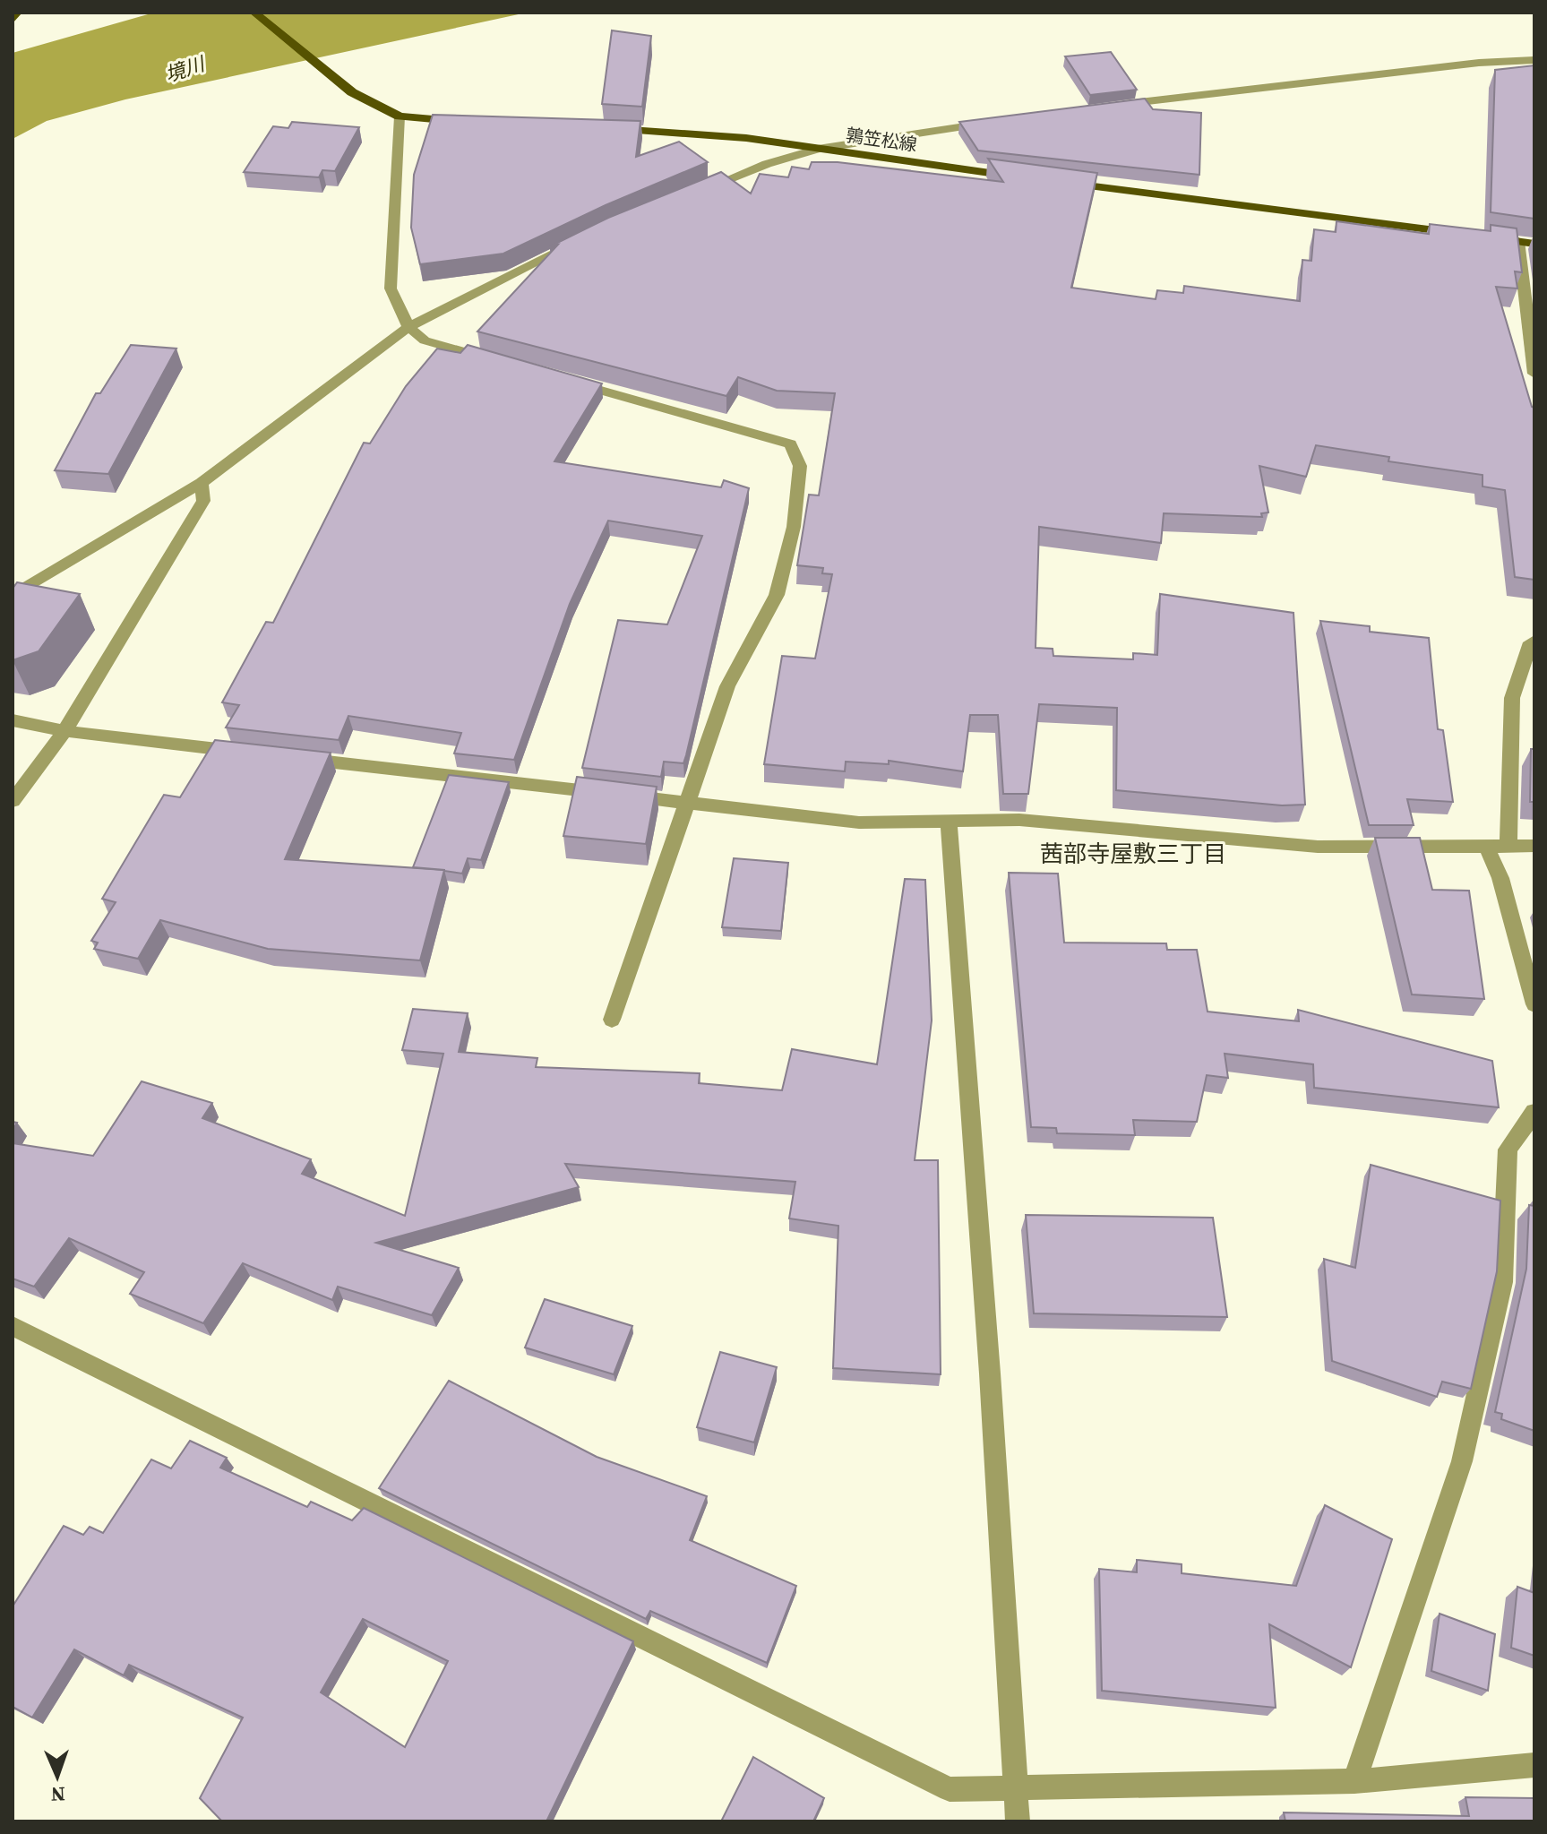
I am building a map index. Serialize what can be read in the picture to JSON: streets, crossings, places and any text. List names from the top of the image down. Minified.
{"streets":{"main road":["鶉笠松線"]},"districts":["茜部寺屋敷三丁目"],"water":["境川"],"north":"bottom"}
